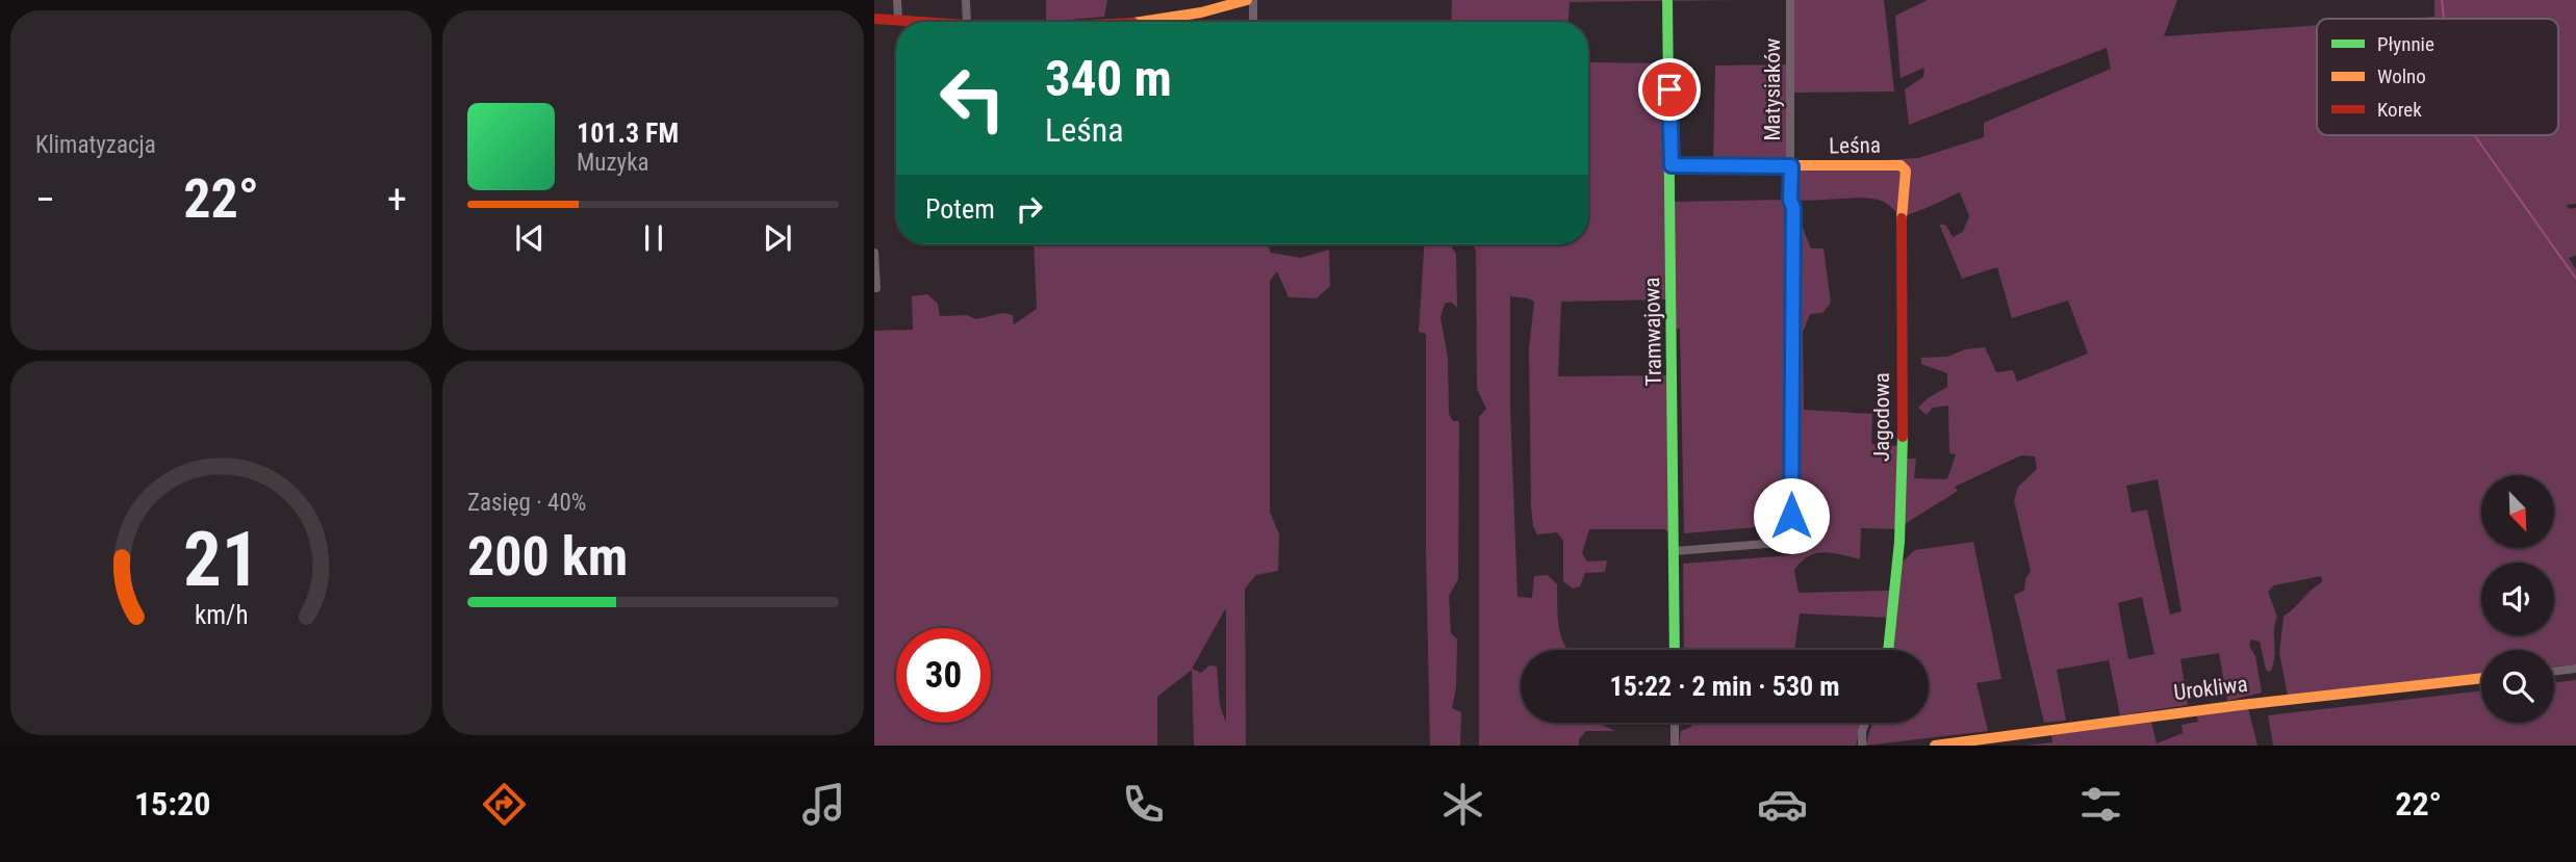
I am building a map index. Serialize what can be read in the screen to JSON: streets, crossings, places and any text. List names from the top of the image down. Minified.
{"streets":{"street":["Matysiaków","Leśna","Tramwajowa","Jagodowa","Urokliwa"]},"crossings":[["Matysiaków","Leśna"],["Matysiaków","Tramwajowa"],["Leśna","Tramwajowa"],["Leśna","Jagodowa"]],"legend":["Płynnie","Wolno","Korek"],"north":"bottom right","page":{"tile":["Klimatyzacja",["Zasięg · 40%","200 km"]],"turn":["340 m","Leśna"],"song":["101.3 FM","Muzyka"],"heat":["−","22°","+"],"then":"Potem","limit":"30","trip":"15:22 · 2 min · 530 m","tabs":["15:20","22°"],"gauge":["21","km/h"]}}
